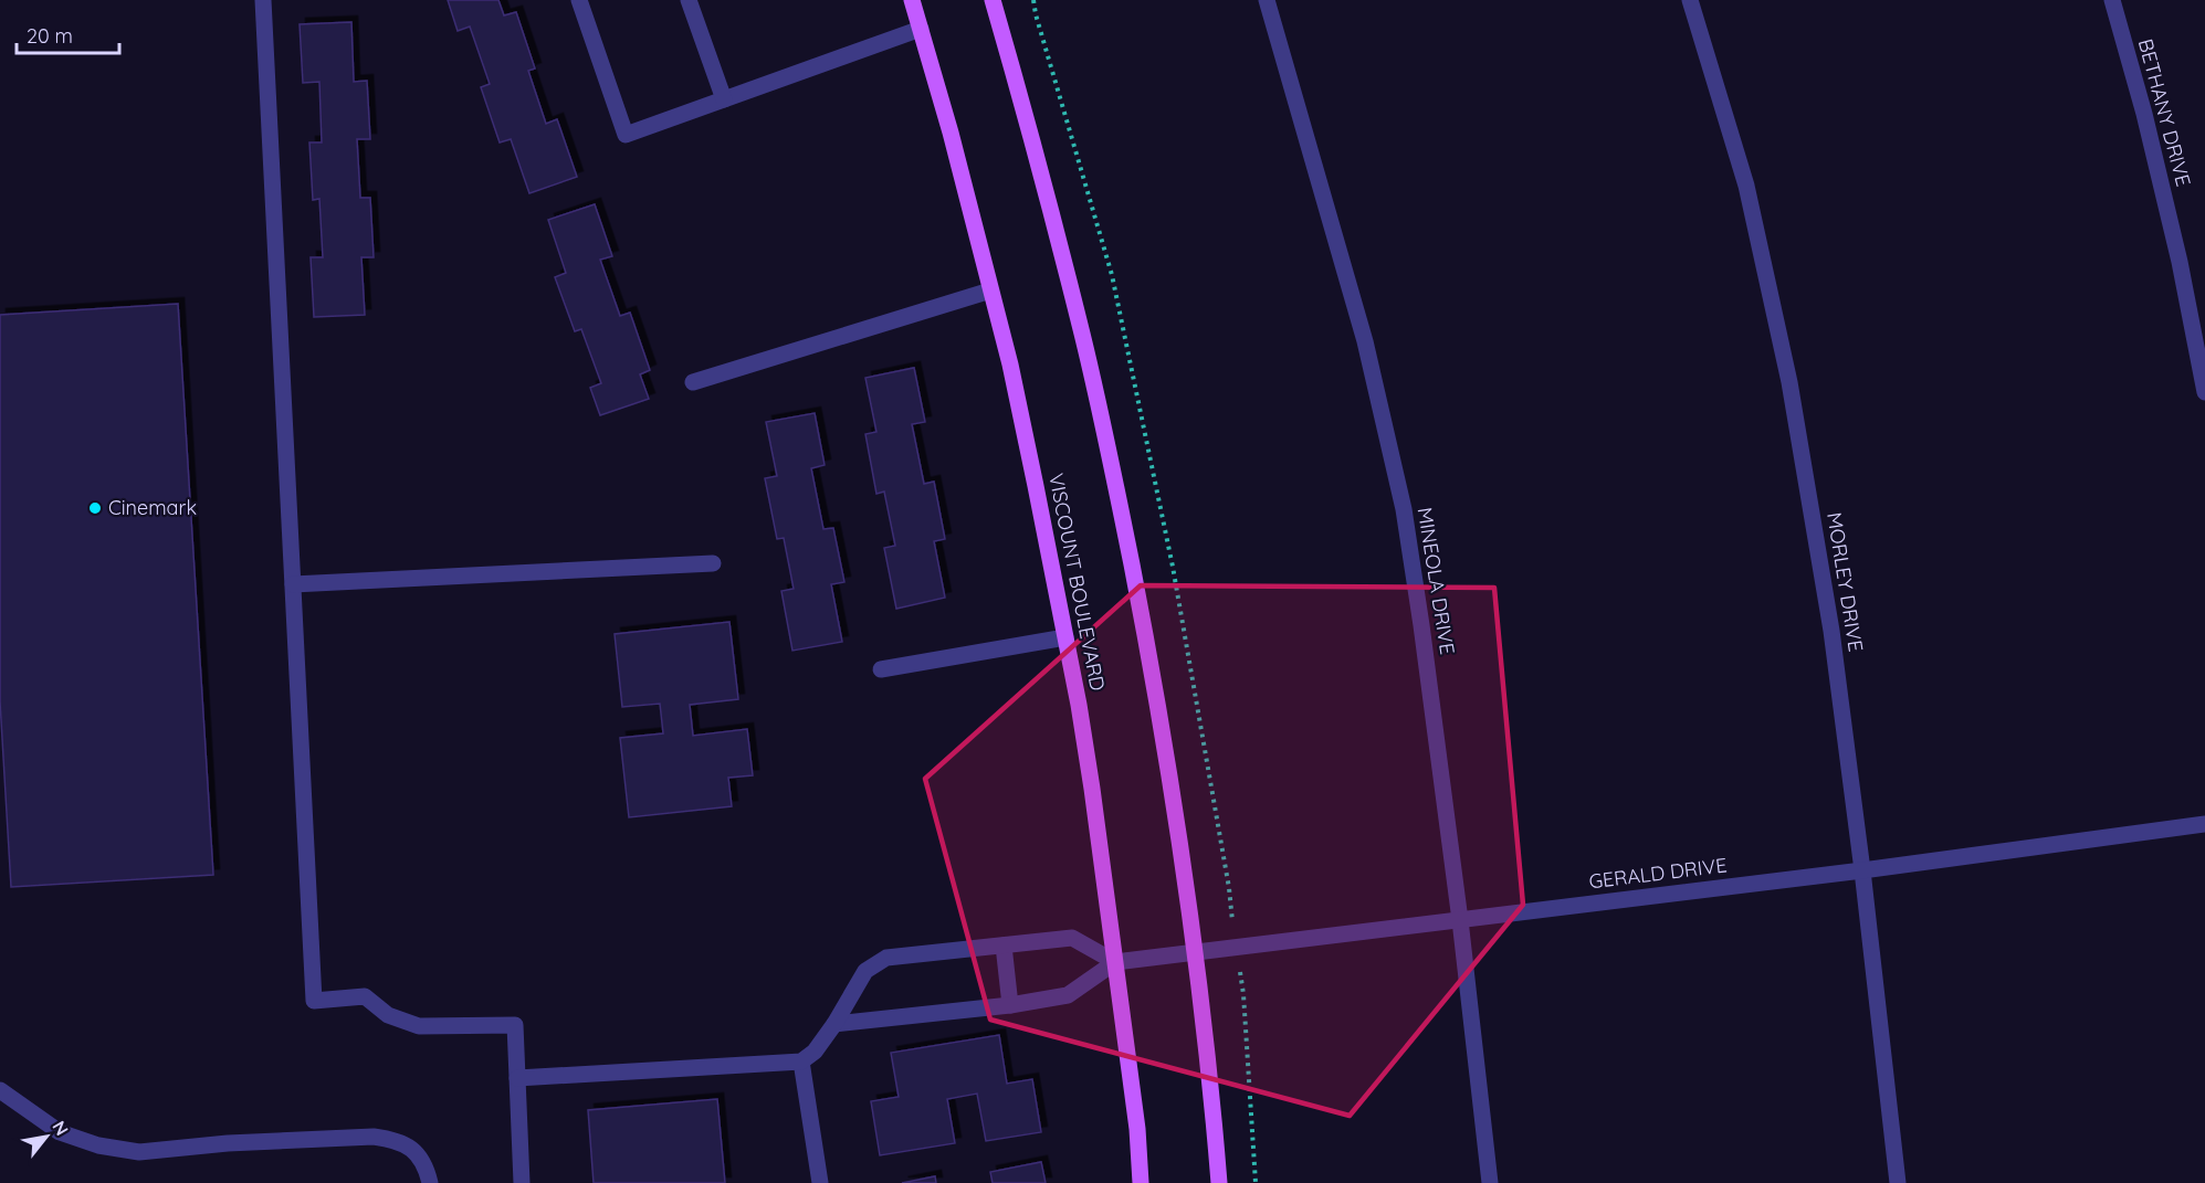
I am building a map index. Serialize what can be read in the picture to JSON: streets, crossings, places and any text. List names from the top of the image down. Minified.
{"streets":{"main road":["VISCOUNT BOULEVARD"],"street":["BETHANY DRIVE","MINEOLA DRIVE","MORLEY DRIVE","GERALD DRIVE"]},"crossings":[["MINEOLA DRIVE","GERALD DRIVE"],["VISCOUNT BOULEVARD","GERALD DRIVE"],["MORLEY DRIVE","GERALD DRIVE"]],"places":["Cinemark"],"scale_bar":"20 m","north":"top right"}
